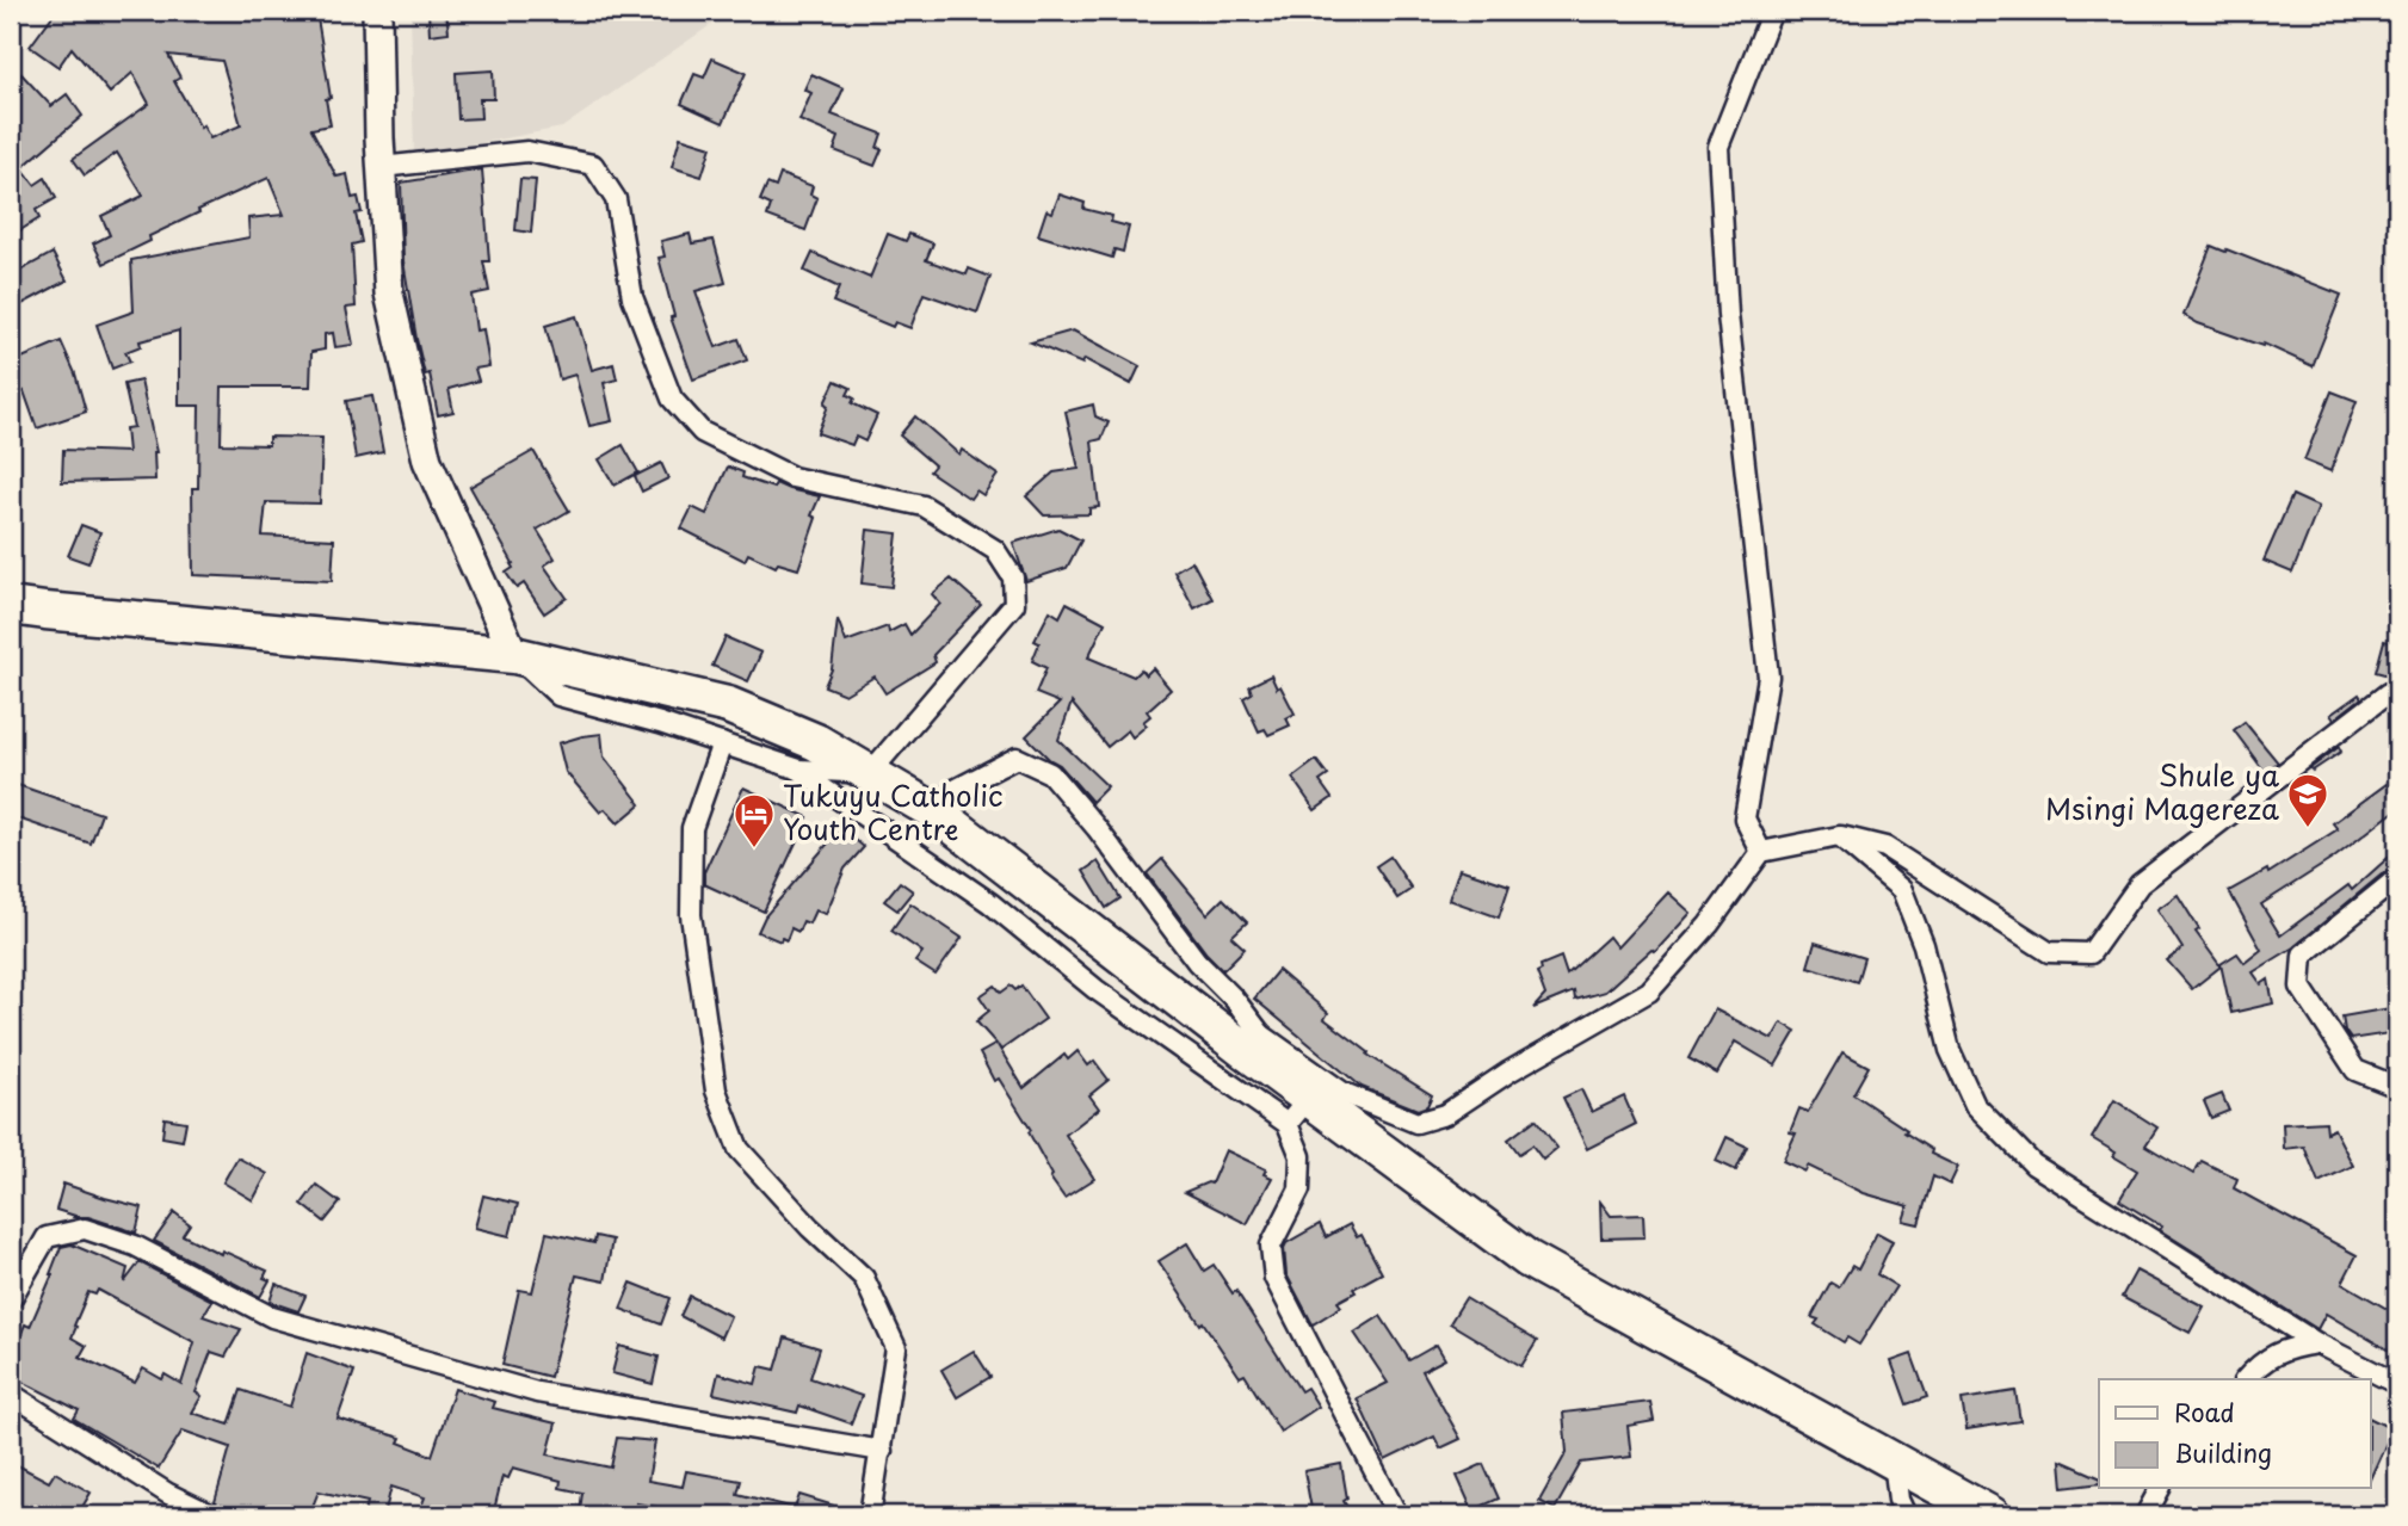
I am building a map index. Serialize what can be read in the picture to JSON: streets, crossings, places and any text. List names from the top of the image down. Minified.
{"places":{"school or university":["Shule ya Msingi Magereza"],"hotel":["Tukuyu Catholic Youth Centre"]},"legend":["Road","Building"]}
